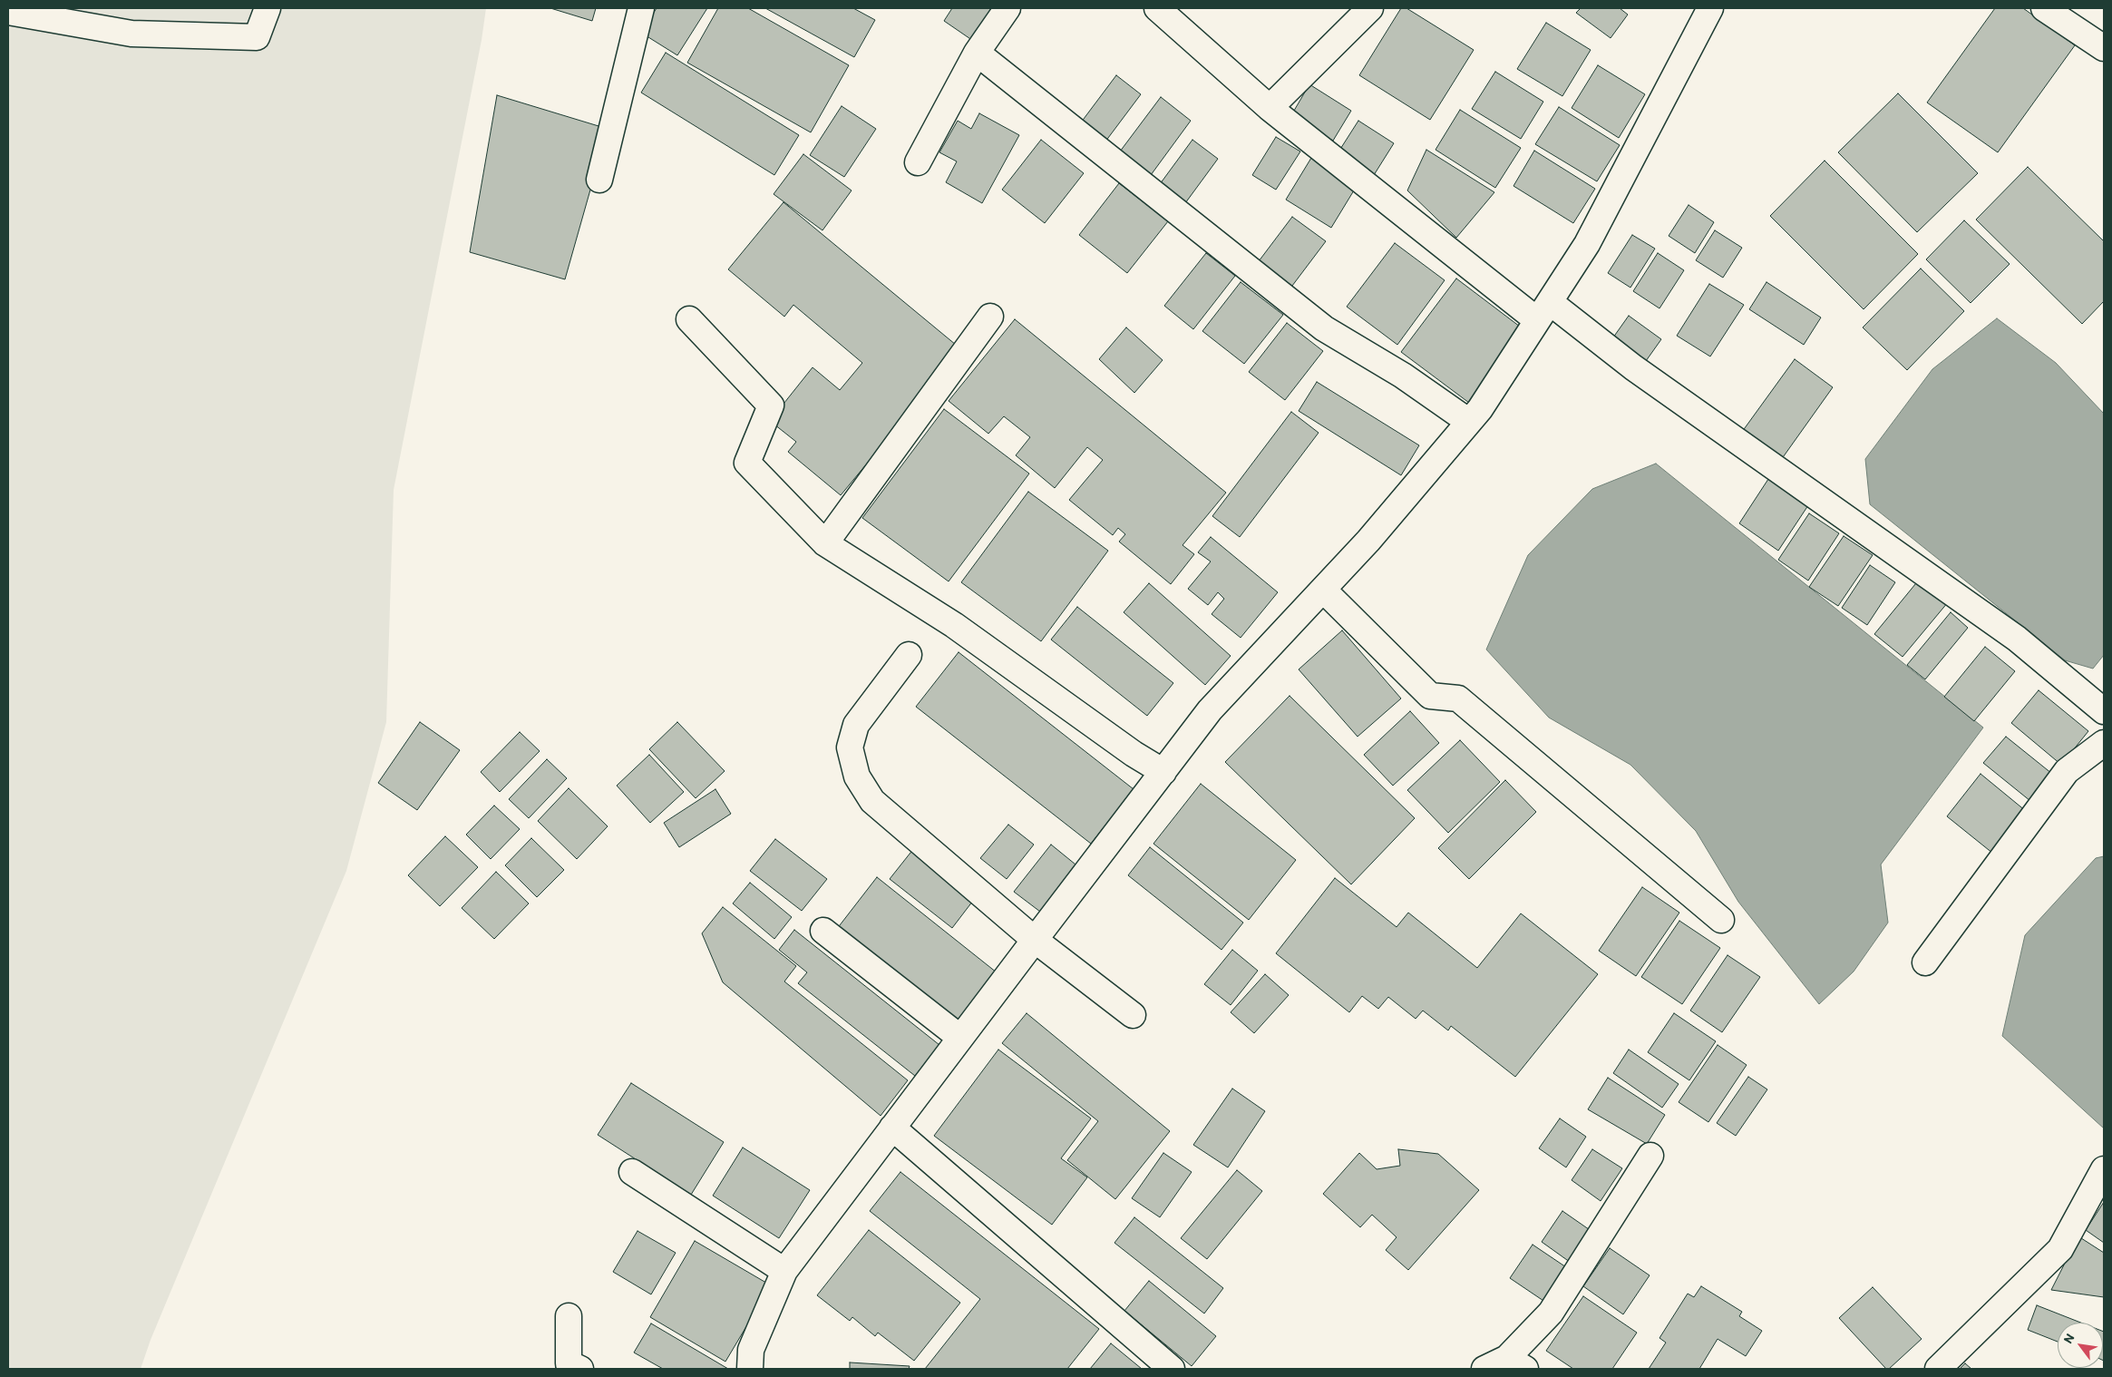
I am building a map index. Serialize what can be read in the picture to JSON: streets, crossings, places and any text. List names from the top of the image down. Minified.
{"north":"top left"}
